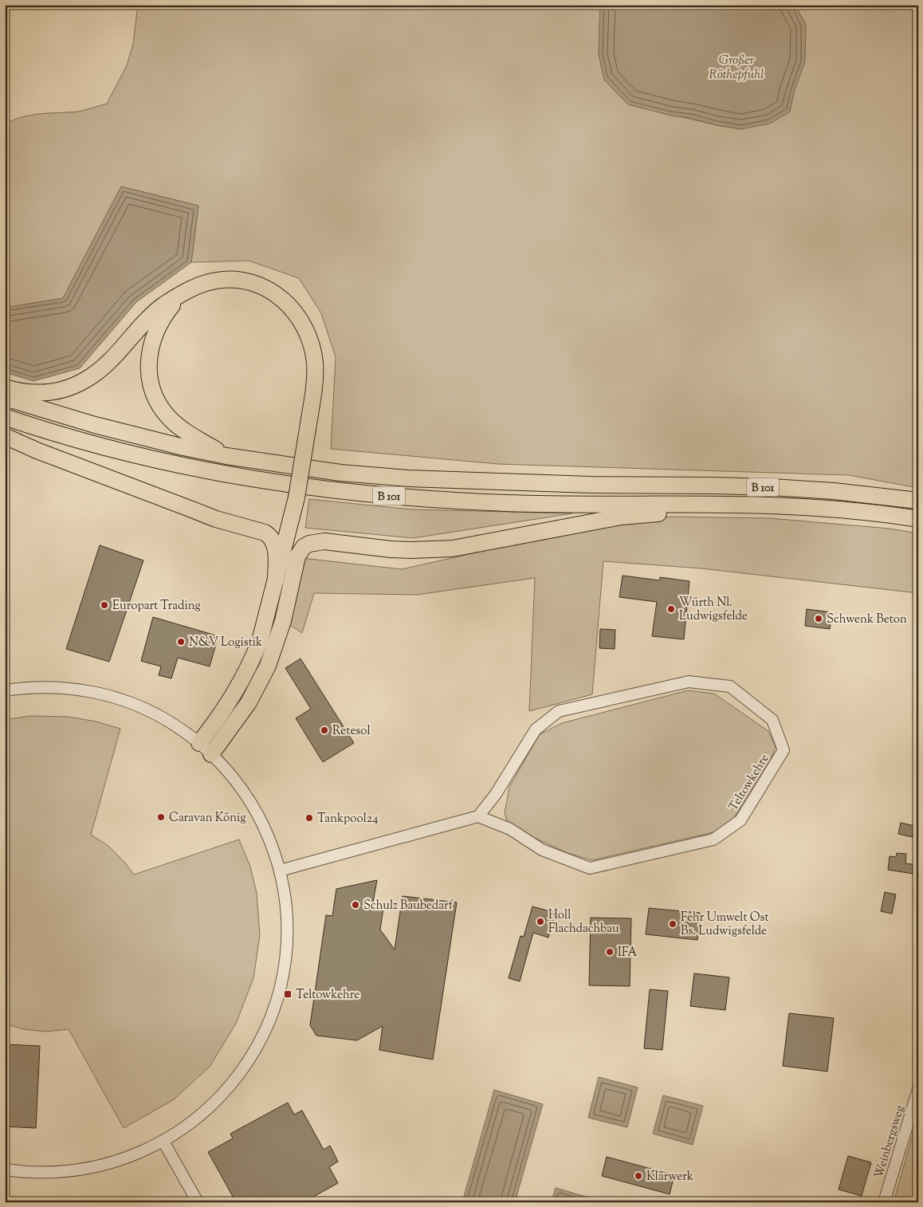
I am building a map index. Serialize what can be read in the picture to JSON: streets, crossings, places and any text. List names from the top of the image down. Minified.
{"streets":{"highway":["B 101"],"street":["Teltowkehre","Weinbergsweg"]},"water":["Großer Röthepfuhl"],"places":{"other":["Europart Trading","Würth Nl. Ludwigsfelde","Schwenk Beton","N&V Logistik","Retesol","Caravan König","Tankpool24","Schulz Baubedarf","Holl Flachdachbau","Fehr Umwelt Ost Bs. Ludwigsfelde","IFA","Klärwerk"],"transit":["Teltowkehre"]}}
